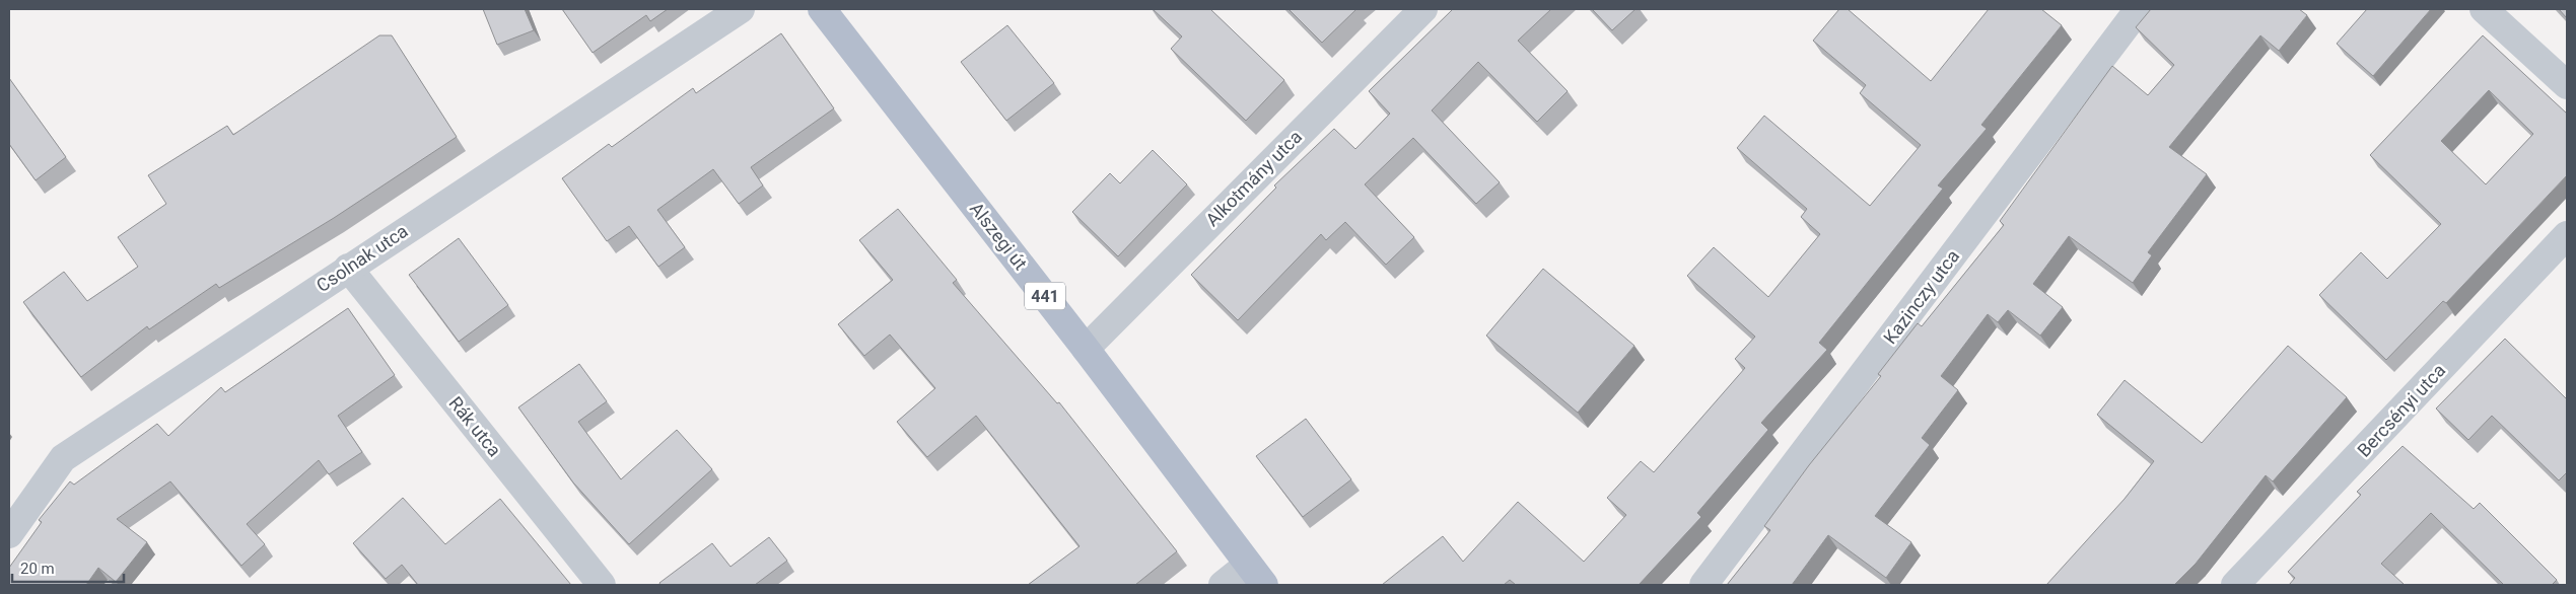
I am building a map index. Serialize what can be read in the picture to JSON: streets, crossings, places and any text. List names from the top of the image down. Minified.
{"streets":{"main road":["Alszegi út","441"],"street":["Alkotmány utca","Csolnak utca","Kazinczy utca","Bercsényi utca","Rák utca"]},"crossings":[["Alkotmány utca","Alszegi út"],["Csolnak utca","Rák utca"]],"scale_bar":"20 m"}
